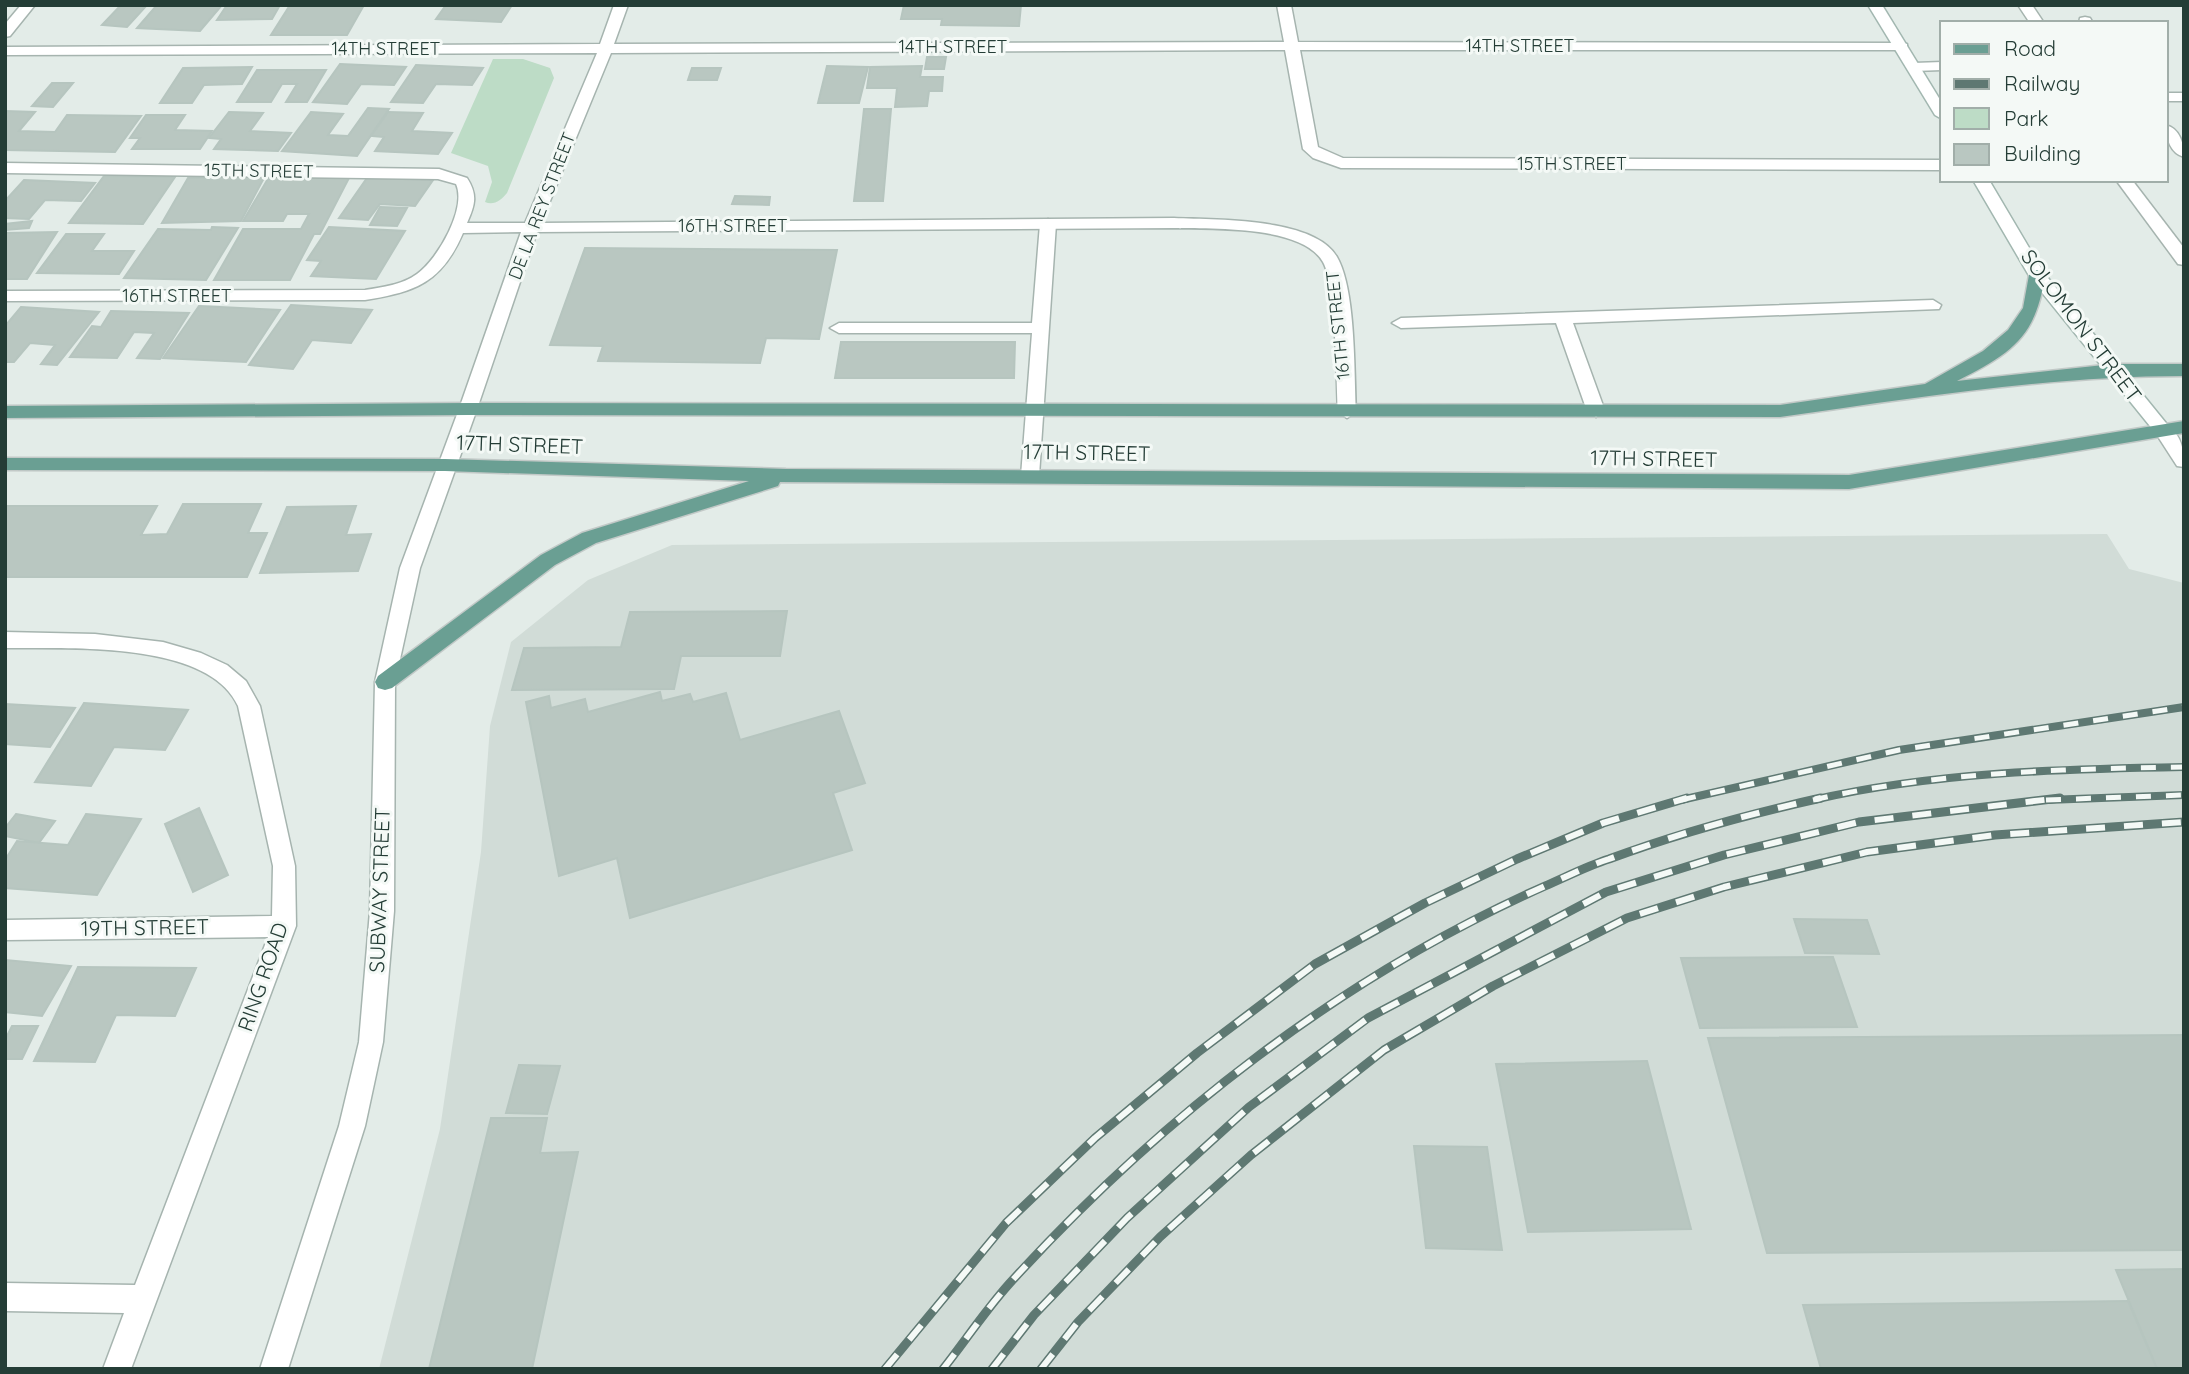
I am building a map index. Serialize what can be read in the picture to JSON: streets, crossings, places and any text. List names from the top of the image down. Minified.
{"streets":{"main road":["17TH STREET"],"street":["14TH STREET","15TH STREET","DE LA REY STREET","16TH STREET","SOLOMON STREET","SUBWAY STREET","19TH STREET","RING ROAD"]},"crossings":[["14TH STREET","15TH STREET"],["14TH STREET","DE LA REY STREET"],["15TH STREET","16TH STREET"],["DE LA REY STREET","16TH STREET"],["DE LA REY STREET","17TH STREET"],["DE LA REY STREET","SUBWAY STREET"],["16TH STREET","17TH STREET"],["SOLOMON STREET","17TH STREET"],["17TH STREET","SUBWAY STREET"],["19TH STREET","RING ROAD"]],"legend":["Road","Railway","Park","Building"]}
